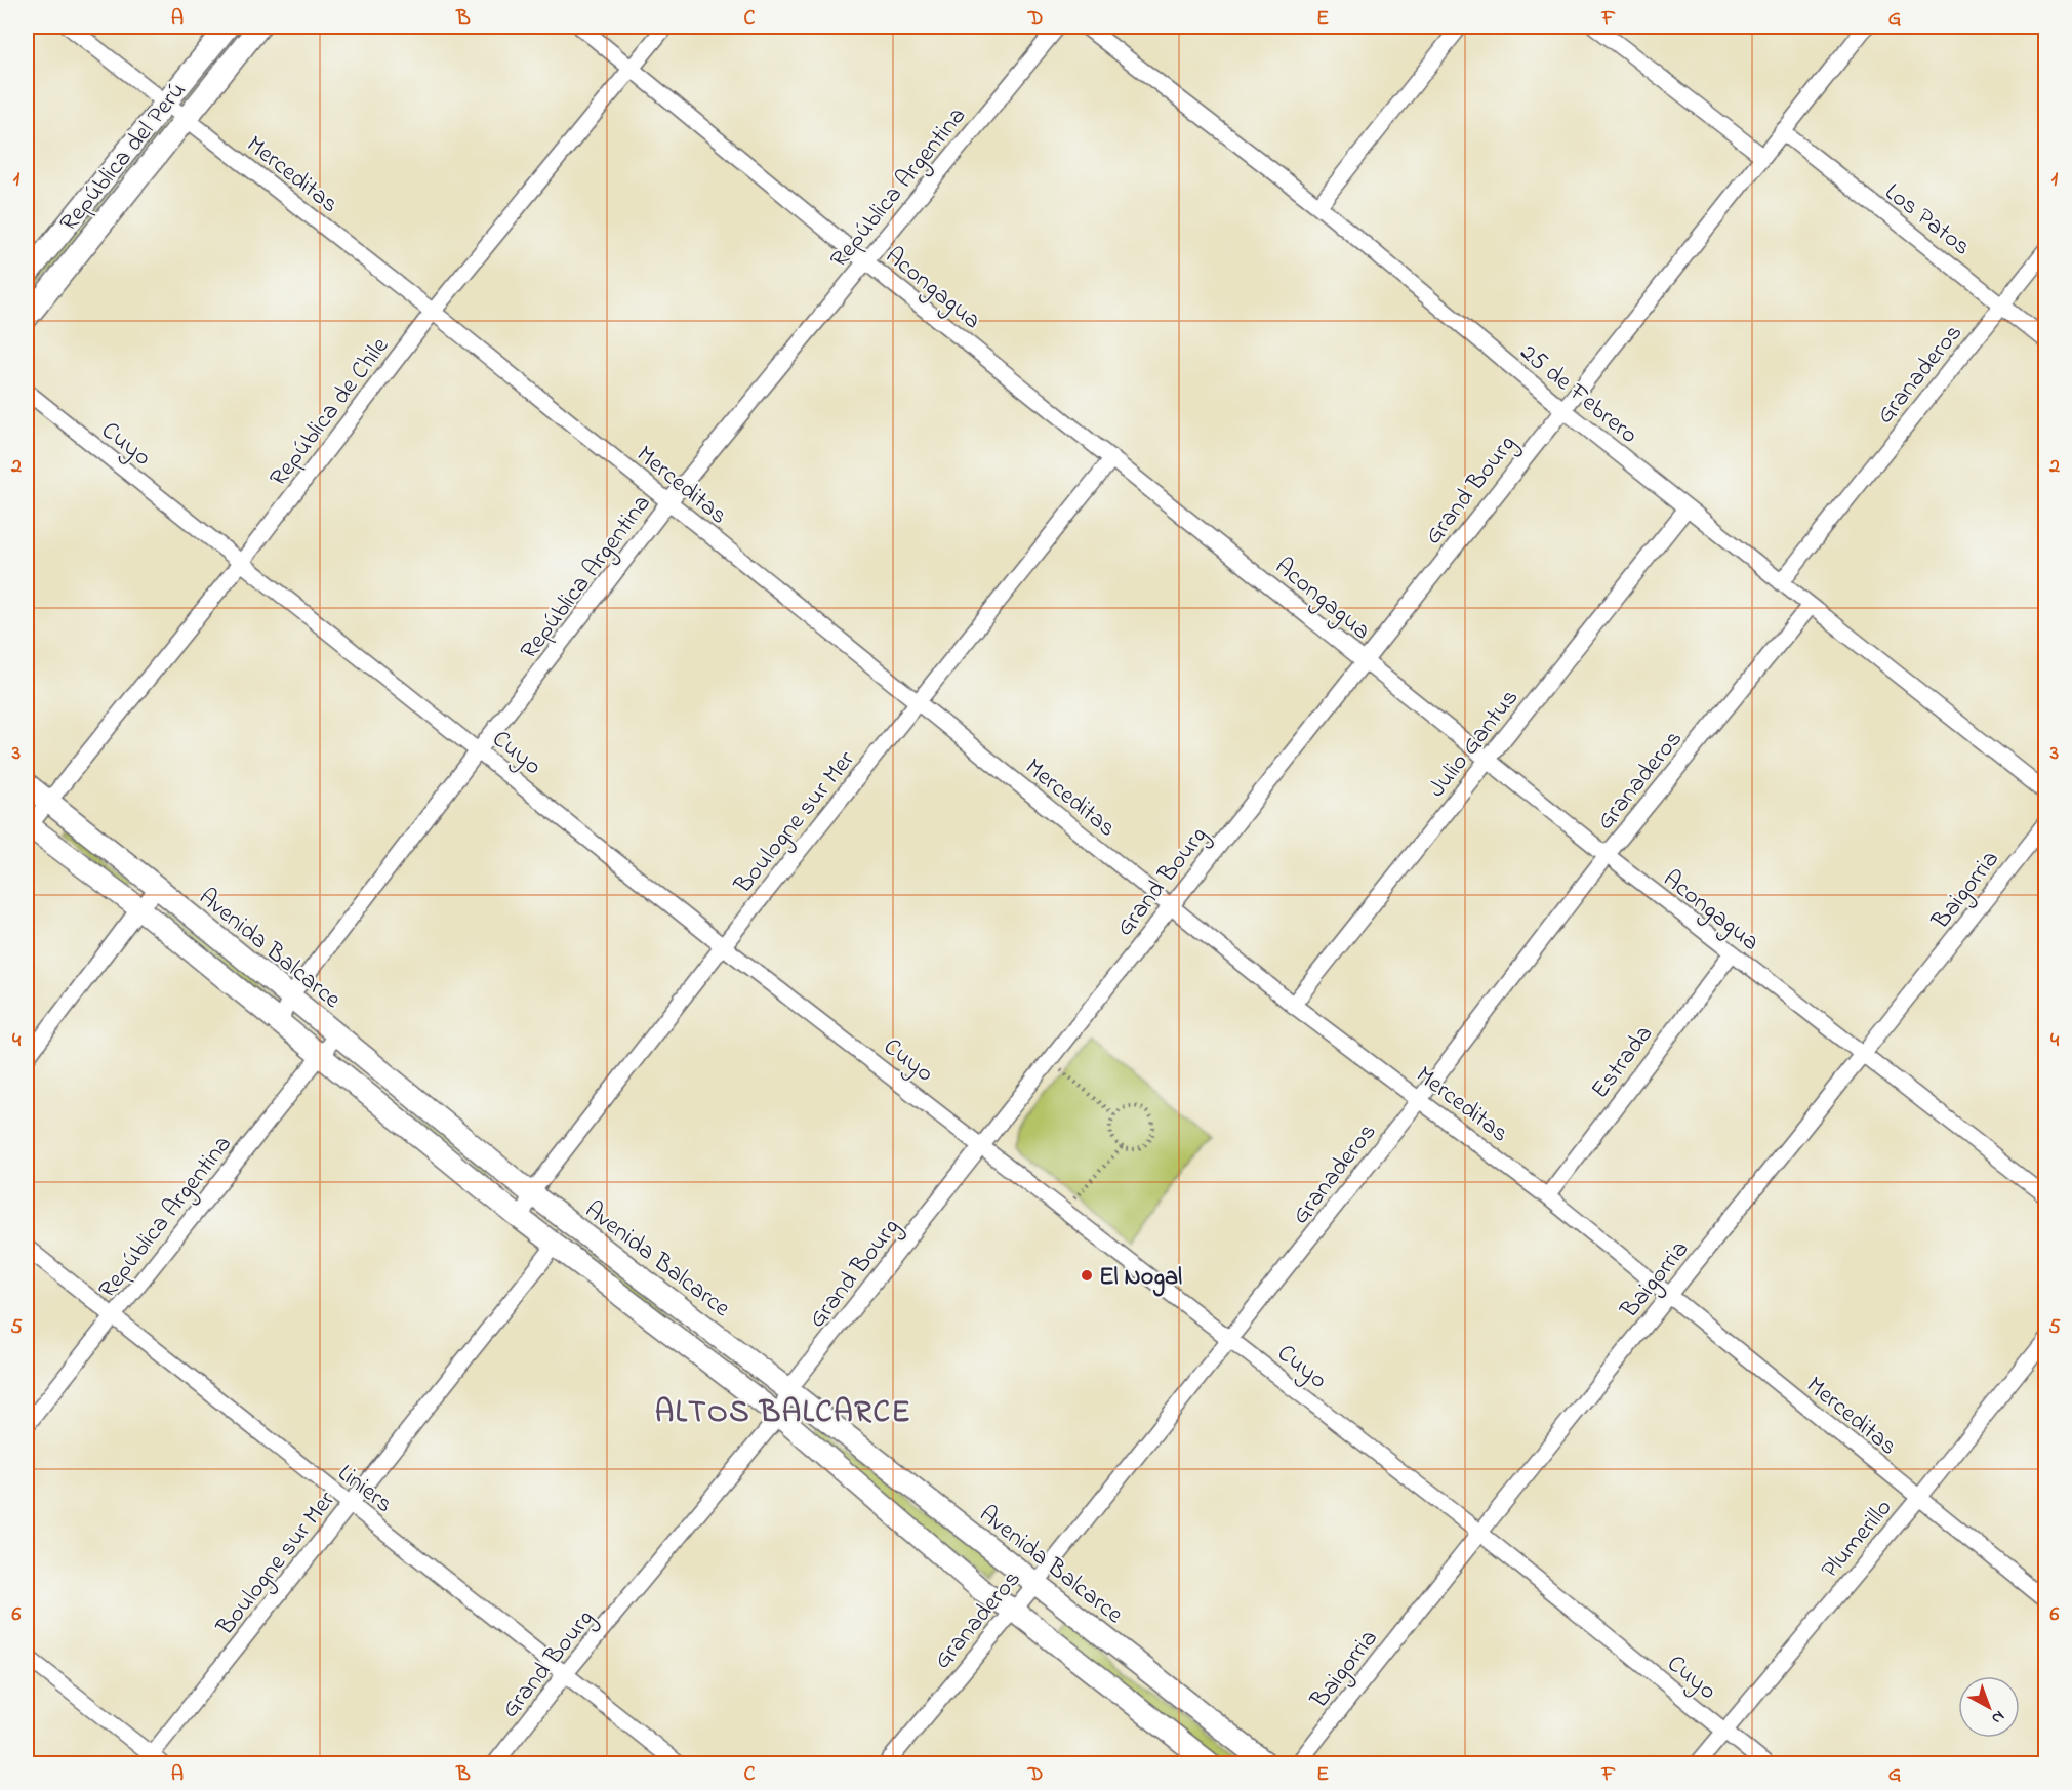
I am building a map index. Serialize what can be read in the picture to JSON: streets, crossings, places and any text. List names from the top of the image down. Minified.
{"streets":{"main road":["República del Perú","Avenida Balcarce"],"street":["Merceditas","República Argentina","Los Patos","Acongagua","Granaderos","25 de Febrero","República de Chile","Cuyo","Grand Bourg","Julio Gantus","Boulogne sur Mer","Baigorria","Estrada","Liniers","Plumerillo"]},"crossings":[["República del Perú","Merceditas"],["Merceditas","República Argentina"],["Merceditas","Granaderos"],["Merceditas","República de Chile"],["Merceditas","Grand Bourg"],["Merceditas","Julio Gantus"],["Merceditas","Boulogne sur Mer"],["Merceditas","Baigorria"],["Merceditas","Estrada"],["Merceditas","Plumerillo"],["República Argentina","Acongagua"],["República Argentina","Cuyo"],["República Argentina","Avenida Balcarce"],["República Argentina","Liniers"],["Los Patos","Granaderos"],["Los Patos","Grand Bourg"],["Acongagua","Granaderos"],["Acongagua","República de Chile"],["Acongagua","Grand Bourg"],["Acongagua","Julio Gantus"],["Acongagua","Boulogne sur Mer"],["Acongagua","Baigorria"],["Acongagua","Estrada"],["Granaderos","25 de Febrero"],["Granaderos","Cuyo"],["Granaderos","Avenida Balcarce"],["25 de Febrero","Grand Bourg"],["25 de Febrero","Julio Gantus"],["República de Chile","Cuyo"],["República de Chile","Avenida Balcarce"],["Cuyo","Grand Bourg"],["Cuyo","Boulogne sur Mer"],["Cuyo","Baigorria"],["Cuyo","Plumerillo"],["Grand Bourg","Avenida Balcarce"],["Grand Bourg","Liniers"],["Boulogne sur Mer","Avenida Balcarce"],["Boulogne sur Mer","Liniers"]],"districts":["ALTOS BALCARCE"],"places":["El Nogal"],"north":"bottom right","grid":{"columns":["A","B","C","D","E","F","G"],"rows":["1","2","3","4","5","6"]}}
